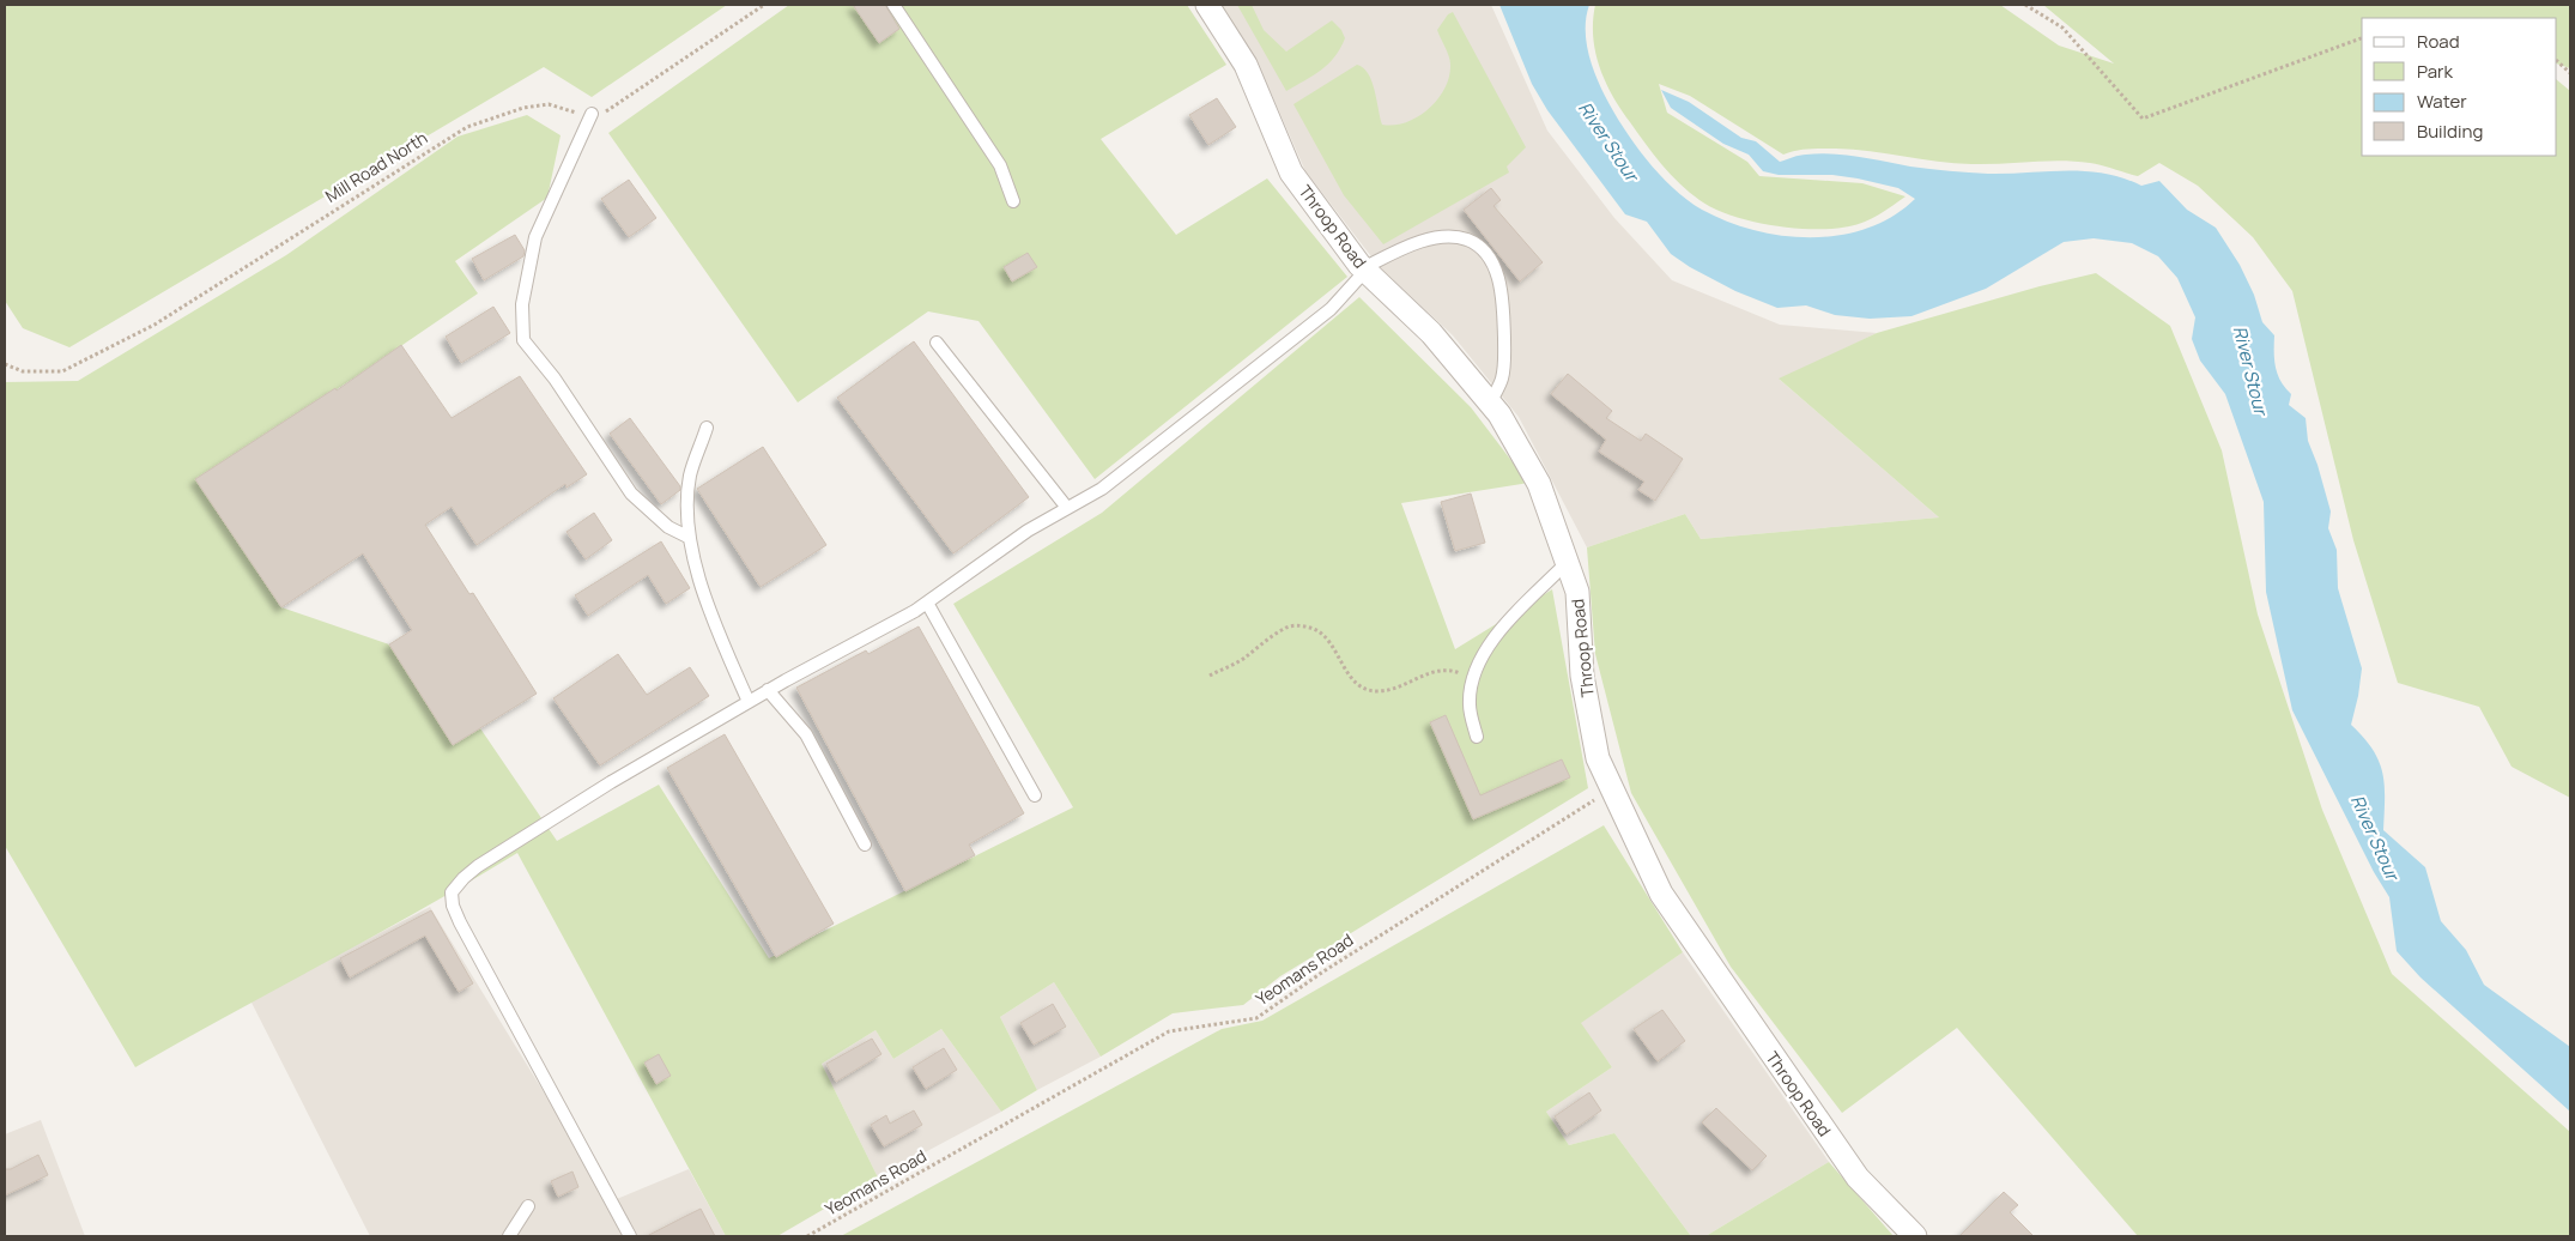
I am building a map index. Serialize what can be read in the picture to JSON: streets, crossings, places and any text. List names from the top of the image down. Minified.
{"streets":{"street":["Throop Road"],"path":["Mill Road North","Yeomans Road"]},"crossings":[["Throop Road","Yeomans Road"]],"water":["River Stour"],"legend":["Road","Park","Water","Building"]}
